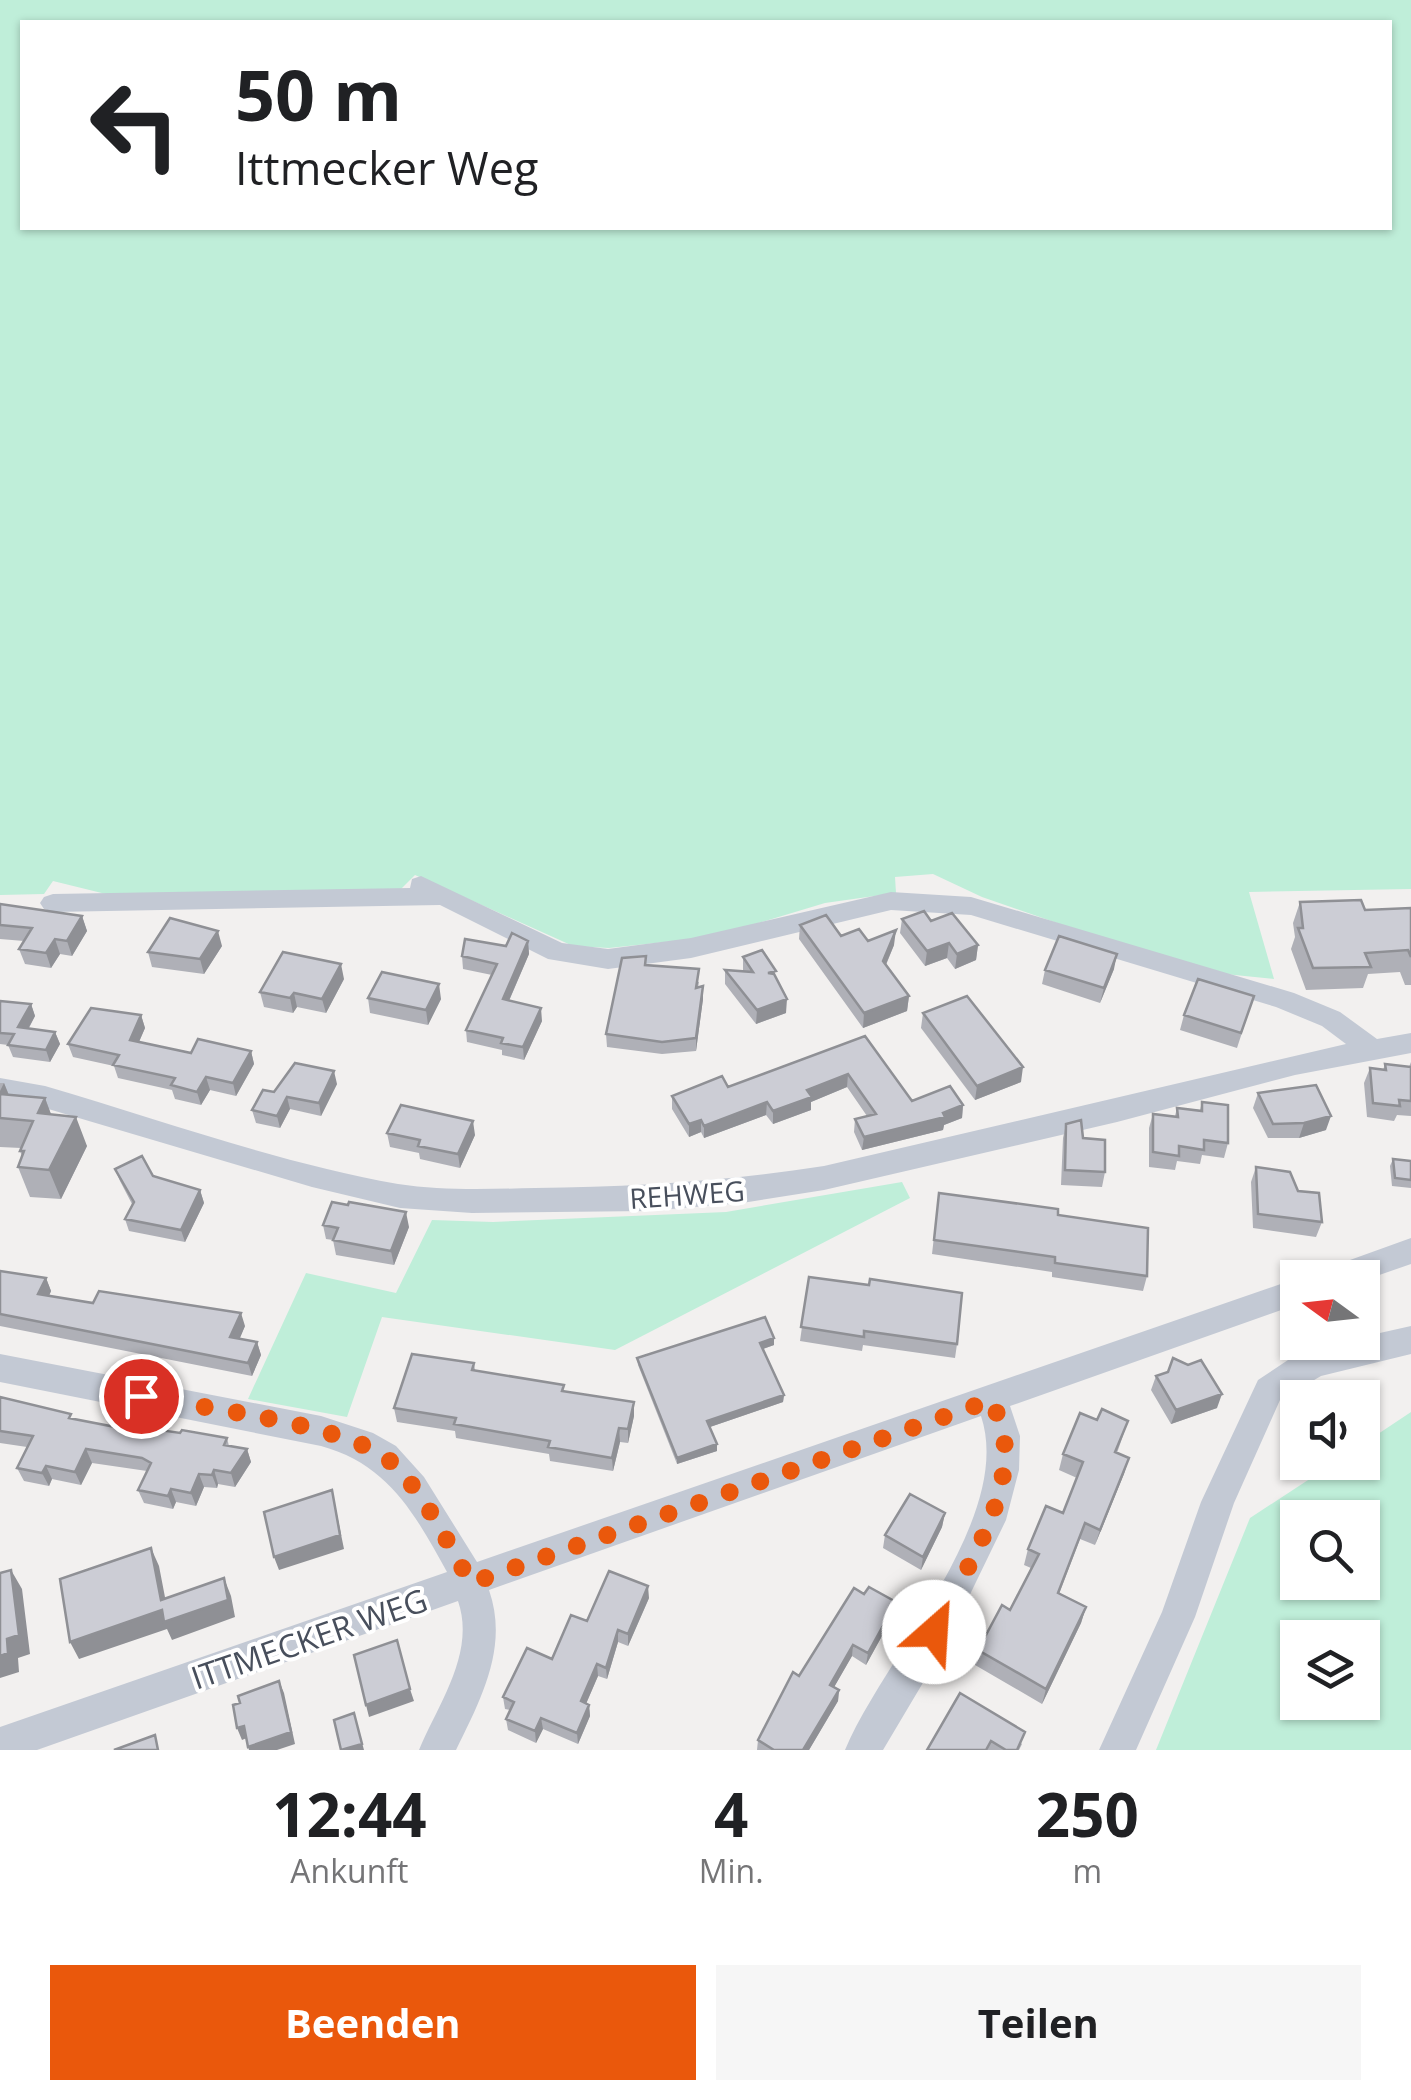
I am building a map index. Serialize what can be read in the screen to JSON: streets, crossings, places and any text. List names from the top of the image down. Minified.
{"streets":{"street":["REHWEG","ITTMECKER WEG"]},"north":"left","page":{"turn":["50 m","Ittmecker Weg"],"eta":["12:44","Ankunft","4","Min.","250","m"],"buttons":["Beenden","Teilen"]}}
